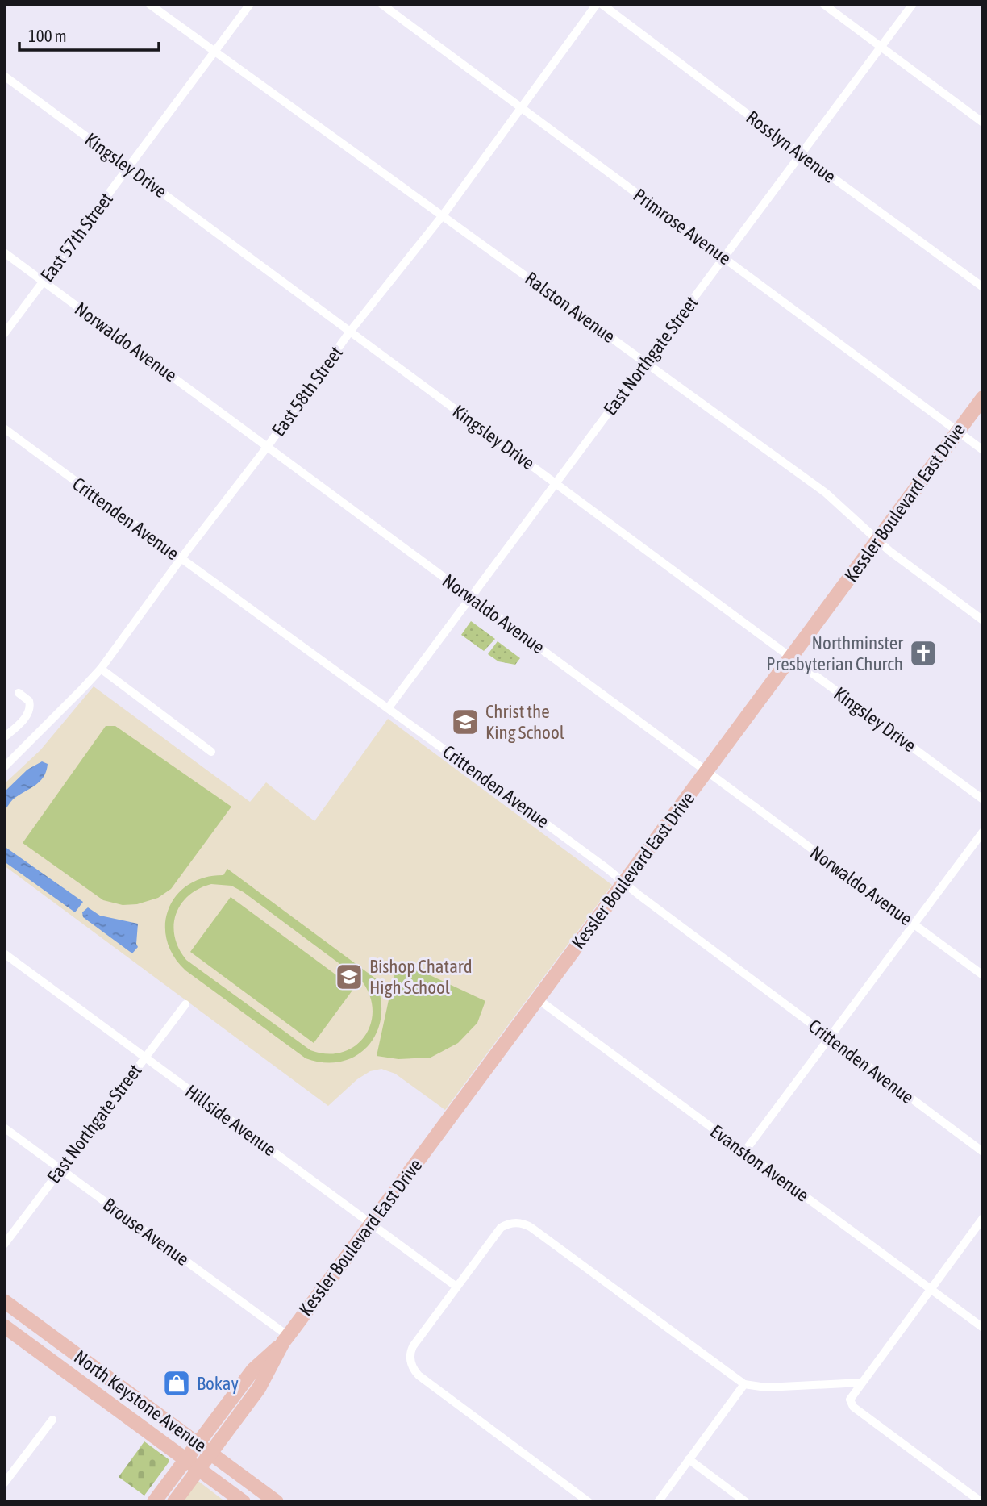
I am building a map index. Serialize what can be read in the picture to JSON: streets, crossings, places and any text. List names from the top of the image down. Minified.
{"streets":{"main road":["Kessler Boulevard East Drive","North Keystone Avenue"],"street":["Rosslyn Avenue","Kingsley Drive","Primrose Avenue","East 57th Street","Ralston Avenue","Norwaldo Avenue","East Northgate Street","East 58th Street","Crittenden Avenue","Hillside Avenue","Evanston Avenue","Brouse Avenue"]},"crossings":[["Rosslyn Avenue","East Northgate Street"],["Rosslyn Avenue","East 58th Street"],["Kingsley Drive","East 57th Street"],["Kingsley Drive","East Northgate Street"],["Kingsley Drive","East 58th Street"],["Kingsley Drive","Kessler Boulevard East Drive"],["Primrose Avenue","East Northgate Street"],["Primrose Avenue","East 58th Street"],["Primrose Avenue","Kessler Boulevard East Drive"],["East 57th Street","Ralston Avenue"],["East 57th Street","Norwaldo Avenue"],["Ralston Avenue","East Northgate Street"],["Ralston Avenue","East 58th Street"],["Ralston Avenue","Kessler Boulevard East Drive"],["Norwaldo Avenue","East Northgate Street"],["Norwaldo Avenue","East 58th Street"],["Norwaldo Avenue","Kessler Boulevard East Drive"],["East Northgate Street","Crittenden Avenue"],["East Northgate Street","Hillside Avenue"],["East Northgate Street","Brouse Avenue"],["East 58th Street","Crittenden Avenue"],["Kessler Boulevard East Drive","Crittenden Avenue"],["Kessler Boulevard East Drive","Hillside Avenue"],["Kessler Boulevard East Drive","Evanston Avenue"],["Kessler Boulevard East Drive","Brouse Avenue"],["Kessler Boulevard East Drive","North Keystone Avenue"]],"places":{"church":["Northminster Presbyterian Church"],"school or university":["Christ the King School","Bishop Chatard High School"],"shop":["Bokay"]},"scale_bar":"100 m"}
